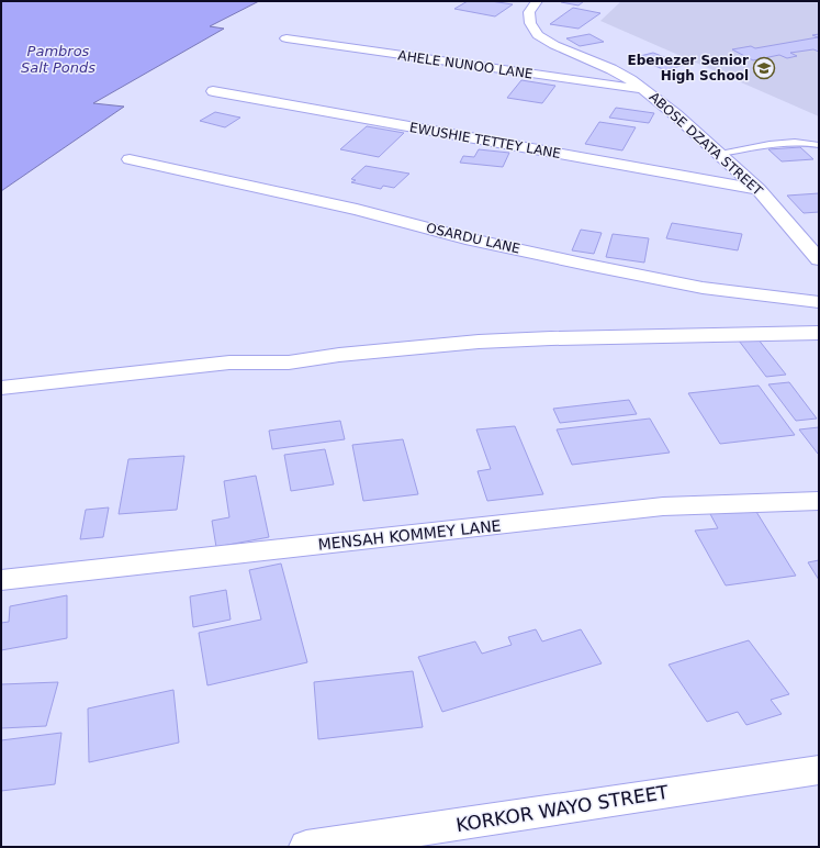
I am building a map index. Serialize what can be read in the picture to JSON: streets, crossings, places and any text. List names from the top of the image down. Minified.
{"streets":{"street":["AHELE NUNOO LANE","EWUSHIE TETTEY LANE","ABOSE DZATA STREET","OSARDU LANE","MENSAH KOMMEY LANE","KORKOR WAYO STREET"]},"crossings":[["AHELE NUNOO LANE","ABOSE DZATA STREET"],["EWUSHIE TETTEY LANE","ABOSE DZATA STREET"]],"water":["Pambros Salt Ponds"],"places":{"school or university":["Ebenezer Senior High School"]}}
